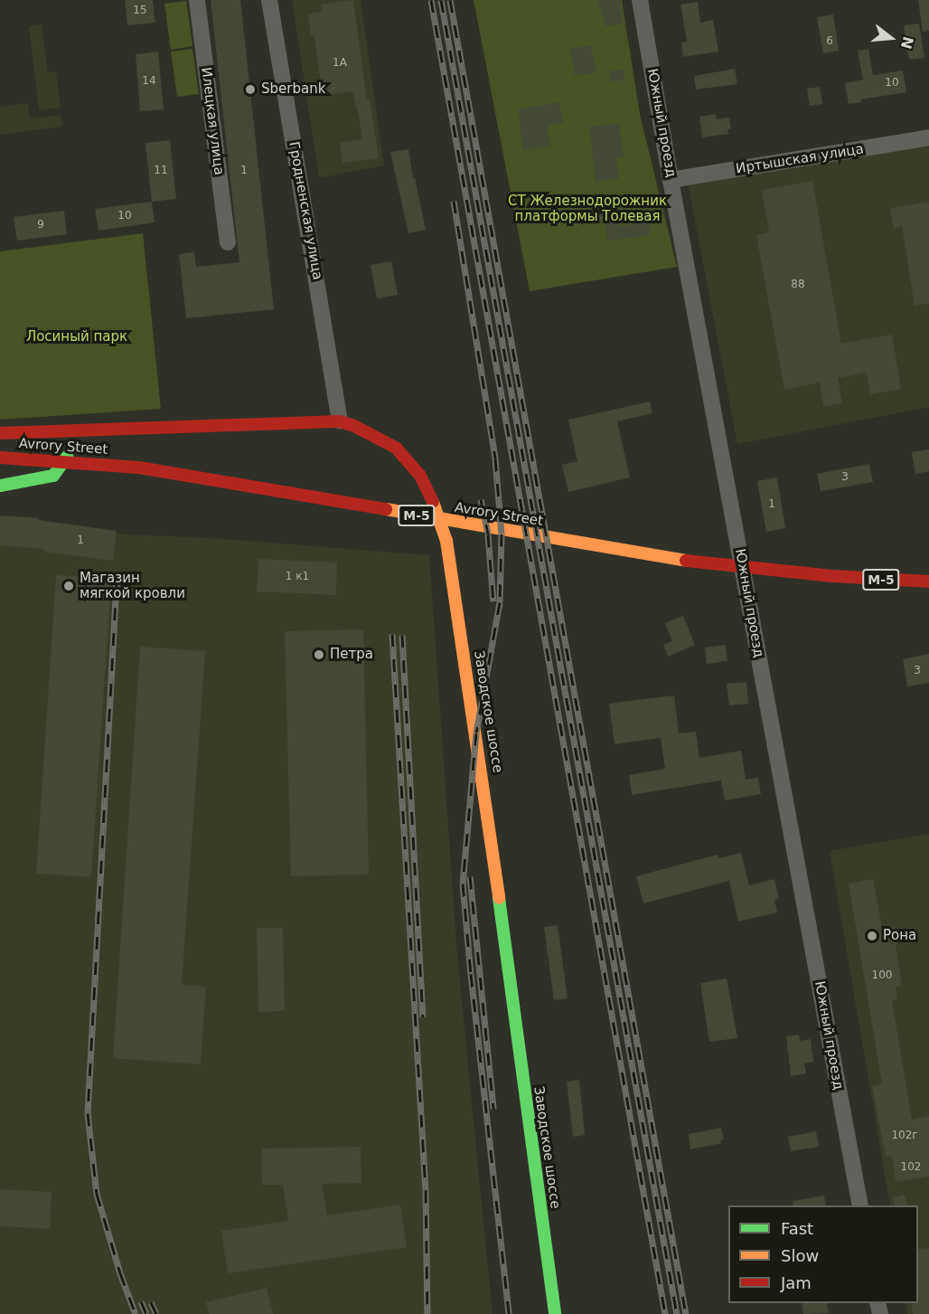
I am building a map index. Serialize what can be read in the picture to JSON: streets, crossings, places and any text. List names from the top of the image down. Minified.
{"streets":{"main road":["Avrory Street","М-5","Заводское шоссе"],"street":["Илецкая улица","Южный проезд","Иртышская улица","Гродненская улица"]},"crossings":[["Южный проезд","Иртышская улица"],["Гродненская улица","Заводское шоссе"]],"parks":["СТ Железнодорожник платформы Толевая","Лосиный парк"],"places":["Sberbank","Магазин мягкой кровли","Петра","Рона"],"house_numbers":["15","6","1А","14","10","11","1","10","9","88","3","1","1","1 к1","3","100","102г","102"],"legend":["Fast","Slow","Jam"],"north":"right"}
